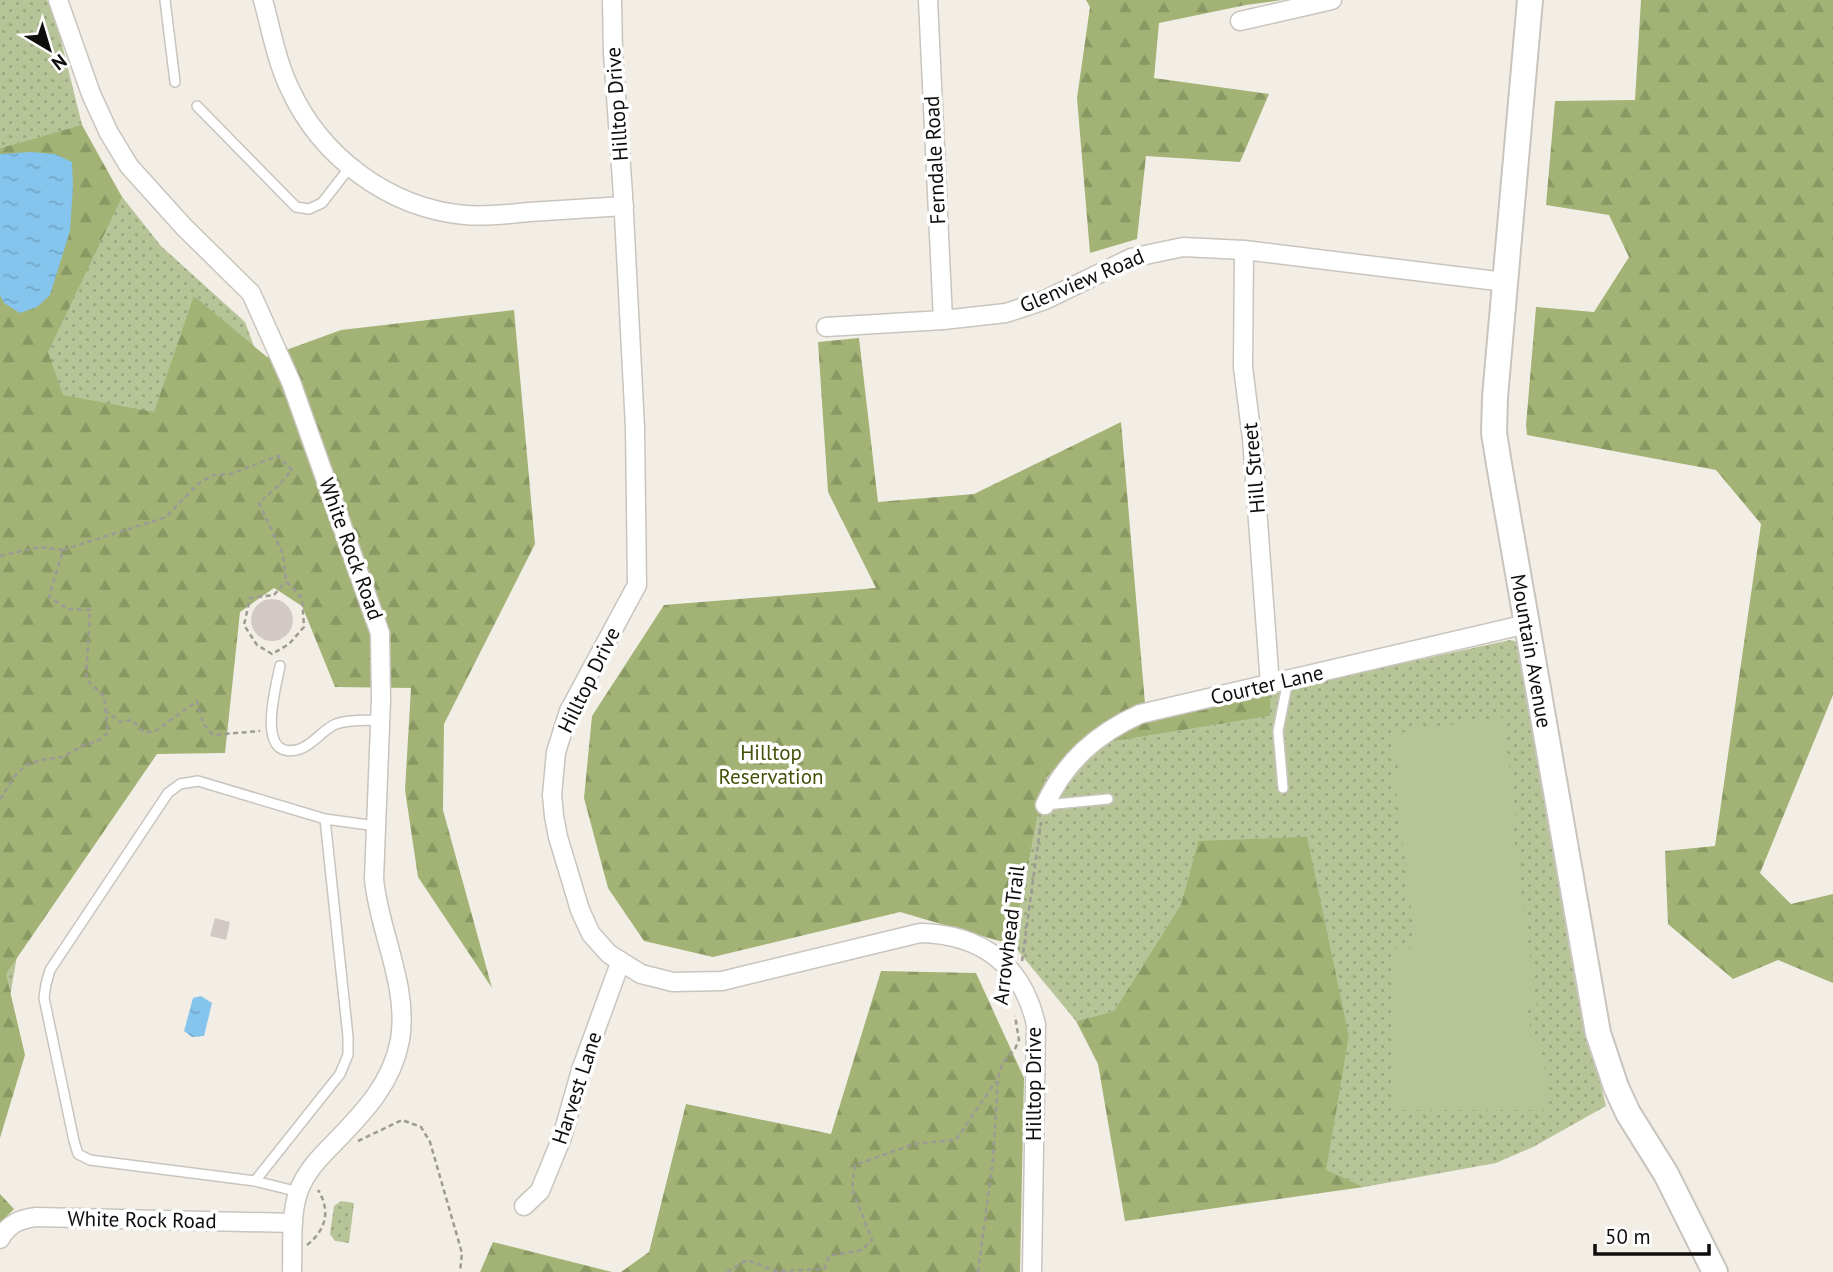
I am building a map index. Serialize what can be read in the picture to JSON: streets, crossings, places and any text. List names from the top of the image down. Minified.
{"streets":{"street":["Hilltop Drive","Ferndale Road","Glenview Road","Hill Street","White Rock Road","Mountain Avenue","Courter Lane","Harvest Lane"],"path":["Arrowhead Trail"]},"crossings":[["Hilltop Drive","Arrowhead Trail"],["Hilltop Drive","Harvest Lane"],["Ferndale Road","Glenview Road"],["Glenview Road","Hill Street"],["Glenview Road","Mountain Avenue"],["Hill Street","Courter Lane"],["Mountain Avenue","Courter Lane"],["Courter Lane","Arrowhead Trail"]],"parks":["Hilltop Reservation"],"scale_bar":"50 m","north":"bottom right"}
